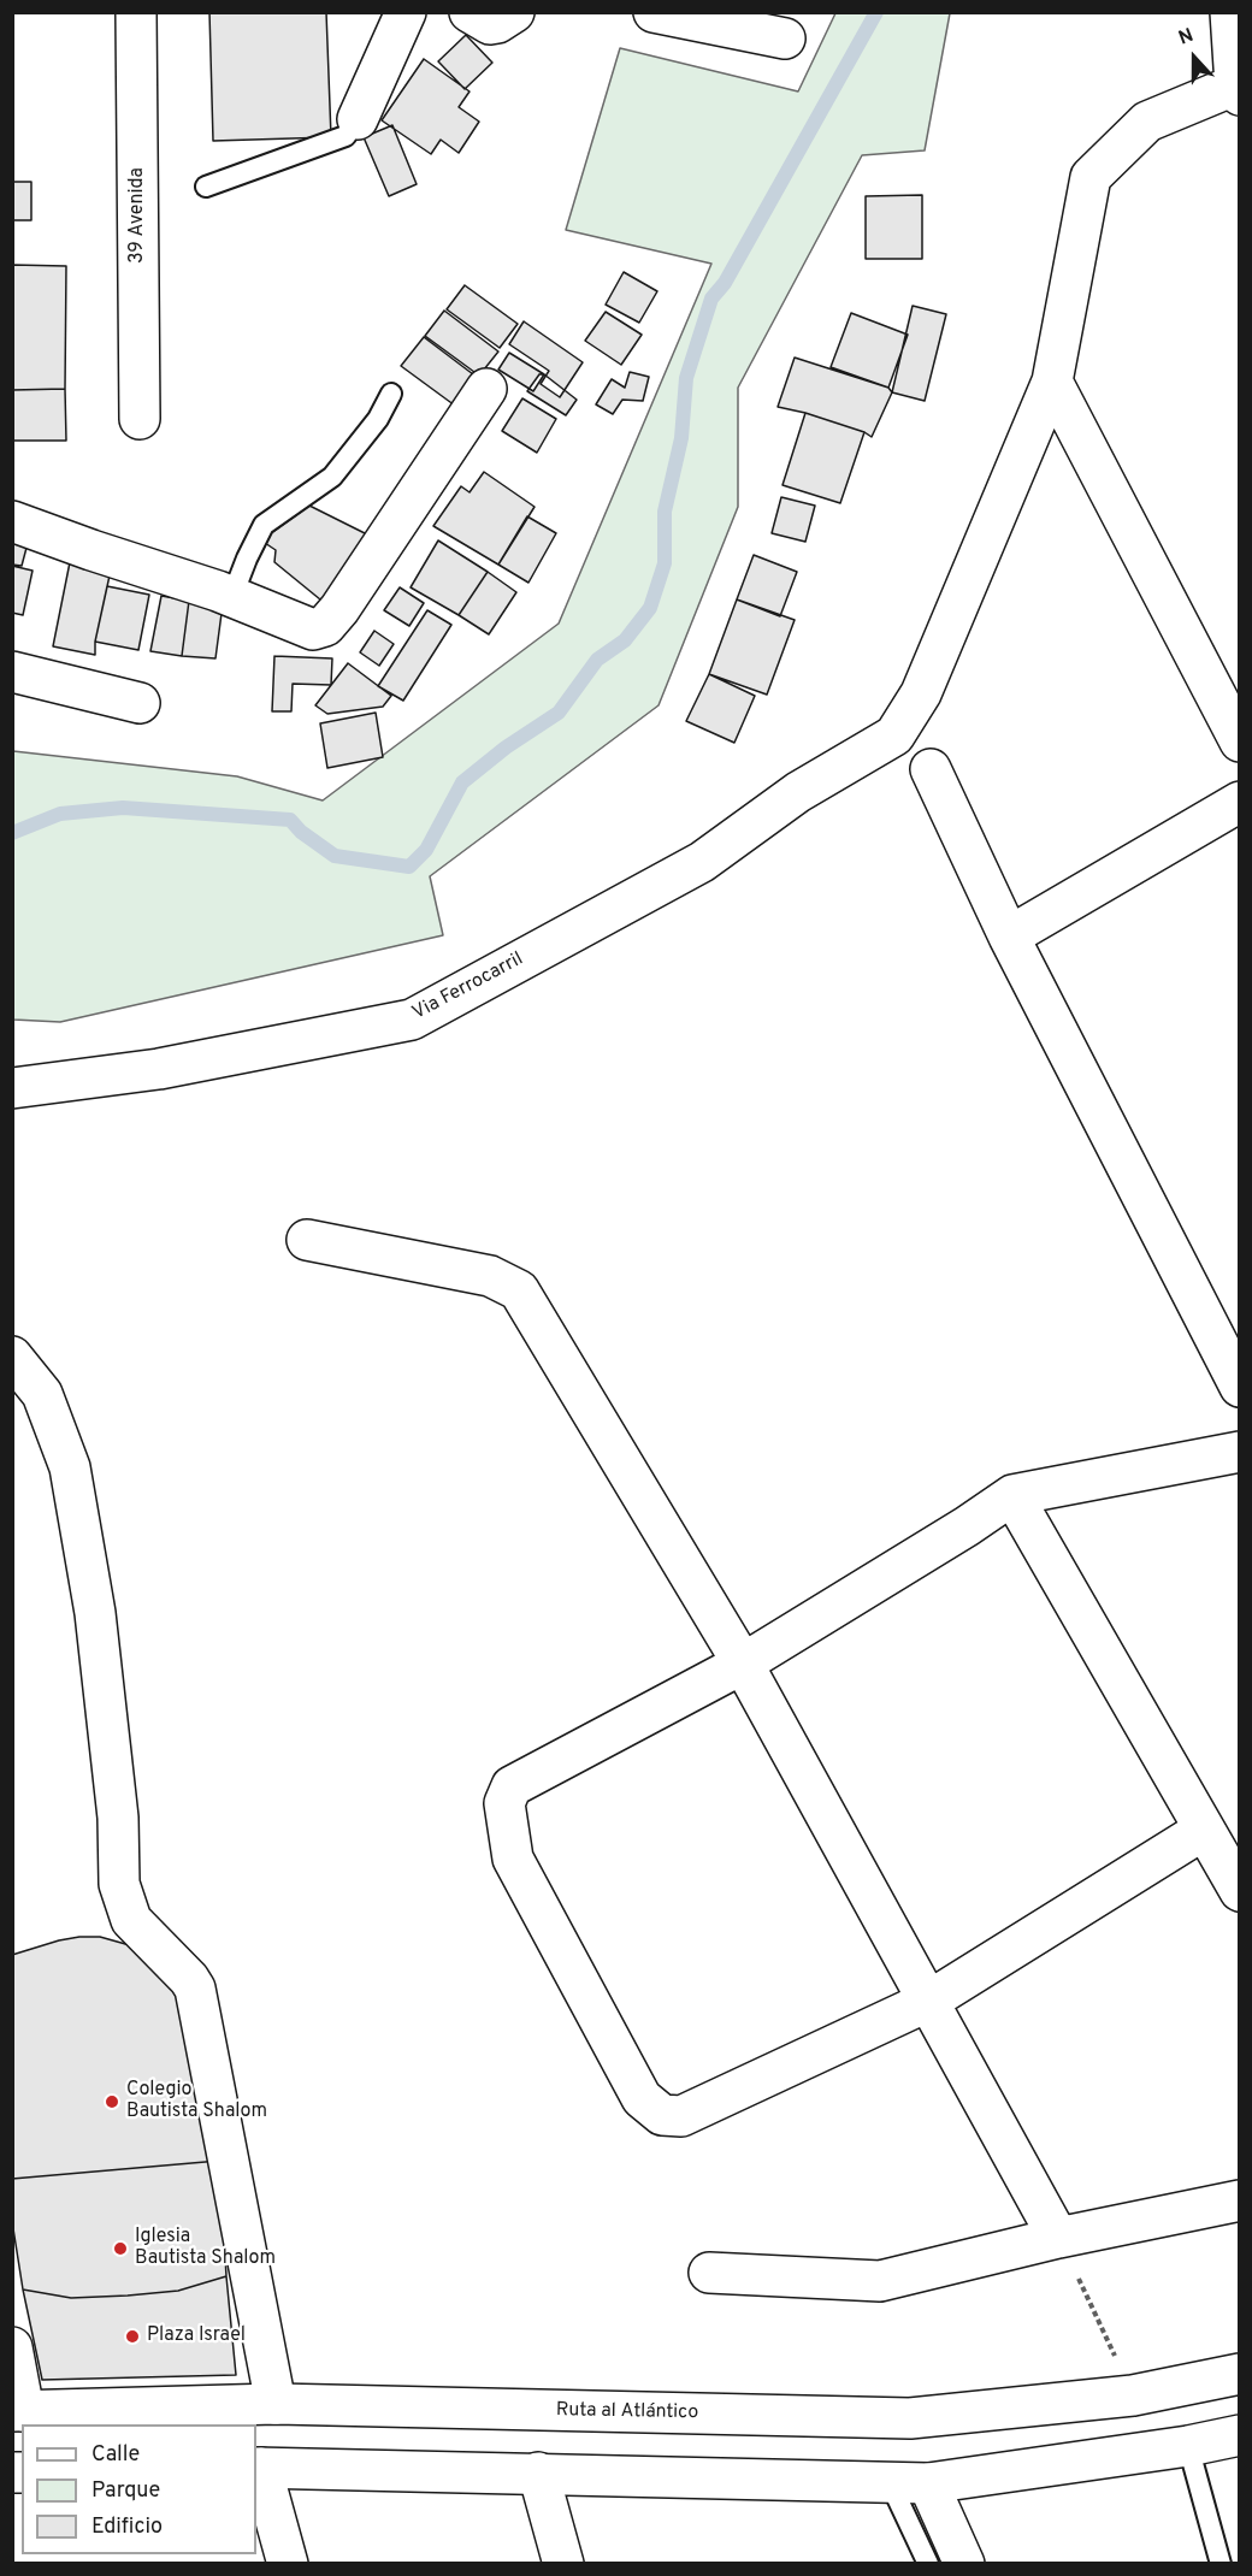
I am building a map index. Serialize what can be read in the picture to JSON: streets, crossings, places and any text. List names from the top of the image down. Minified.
{"streets":{"main road":["39 Avenida","Via Ferrocarril","Ruta al Atlántico"]},"places":["Colegio Bautista Shalom","Iglesia Bautista Shalom","Plaza Israel"],"legend":["Calle","Parque","Edificio"],"north":"top"}
